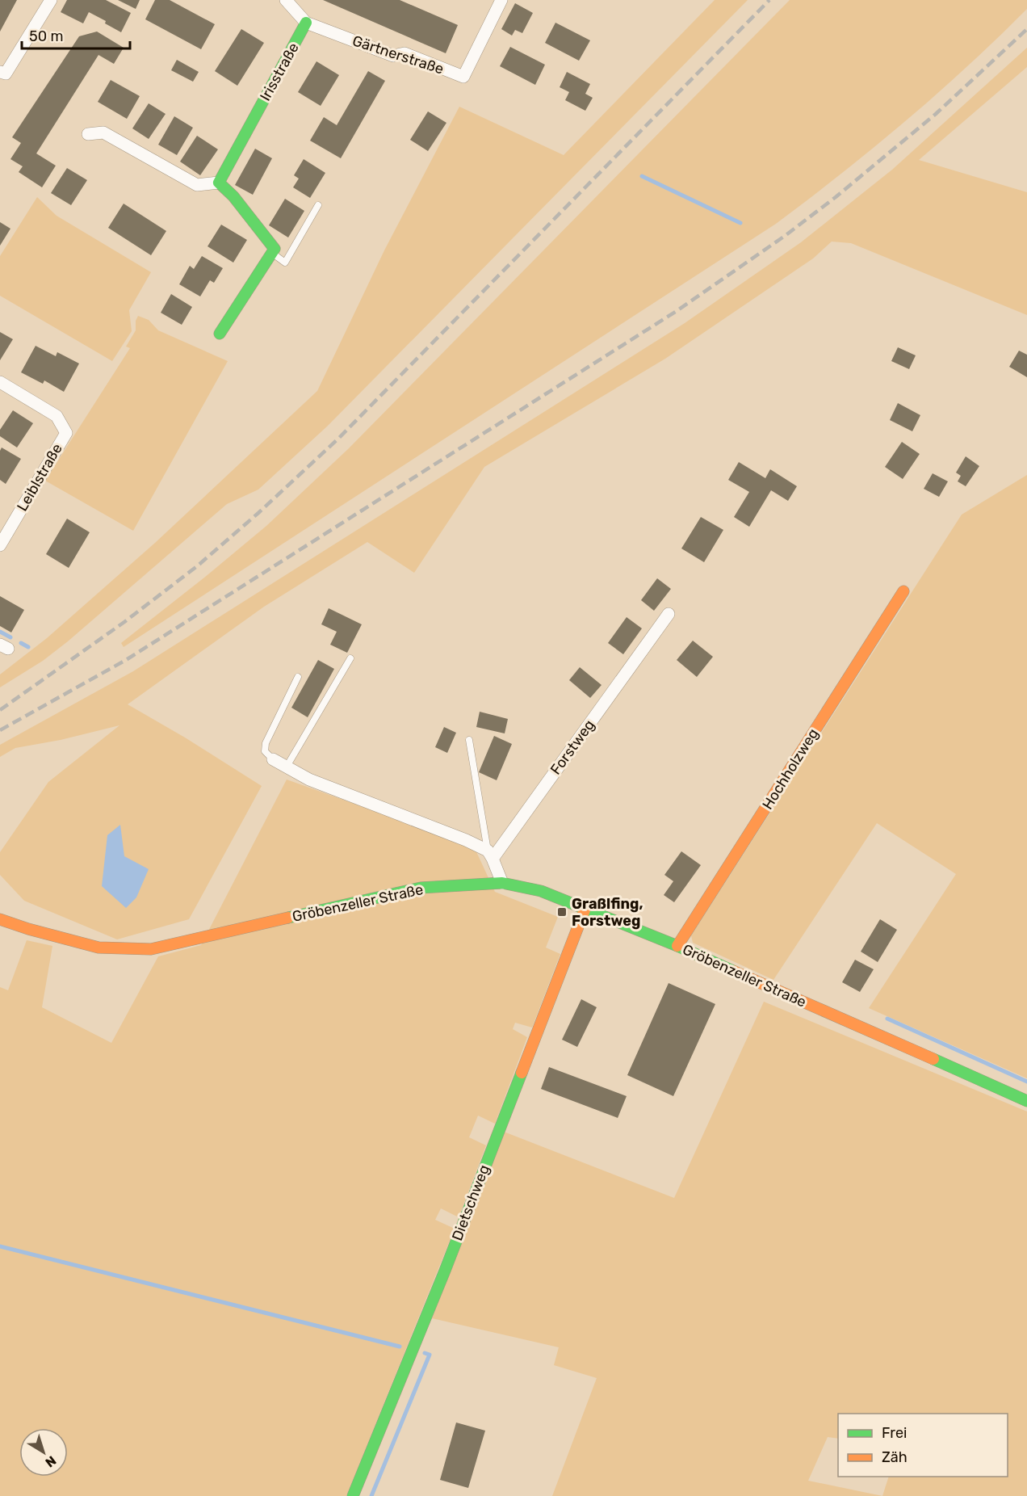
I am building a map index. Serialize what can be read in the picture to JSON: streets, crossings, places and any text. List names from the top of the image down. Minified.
{"streets":{"street":["Gärtnerstraße","Irisstraße","Leiblstraße","Forstweg","Hochholzweg","Gröbenzeller Straße","Dietschweg"]},"crossings":[["Gärtnerstraße","Irisstraße"],["Hochholzweg","Gröbenzeller Straße"],["Gröbenzeller Straße","Dietschweg"]],"places":{"transit":["Graßlfing, Forstweg"]},"legend":["Frei","Zäh"],"scale_bar":"50 m","north":"bottom right"}
